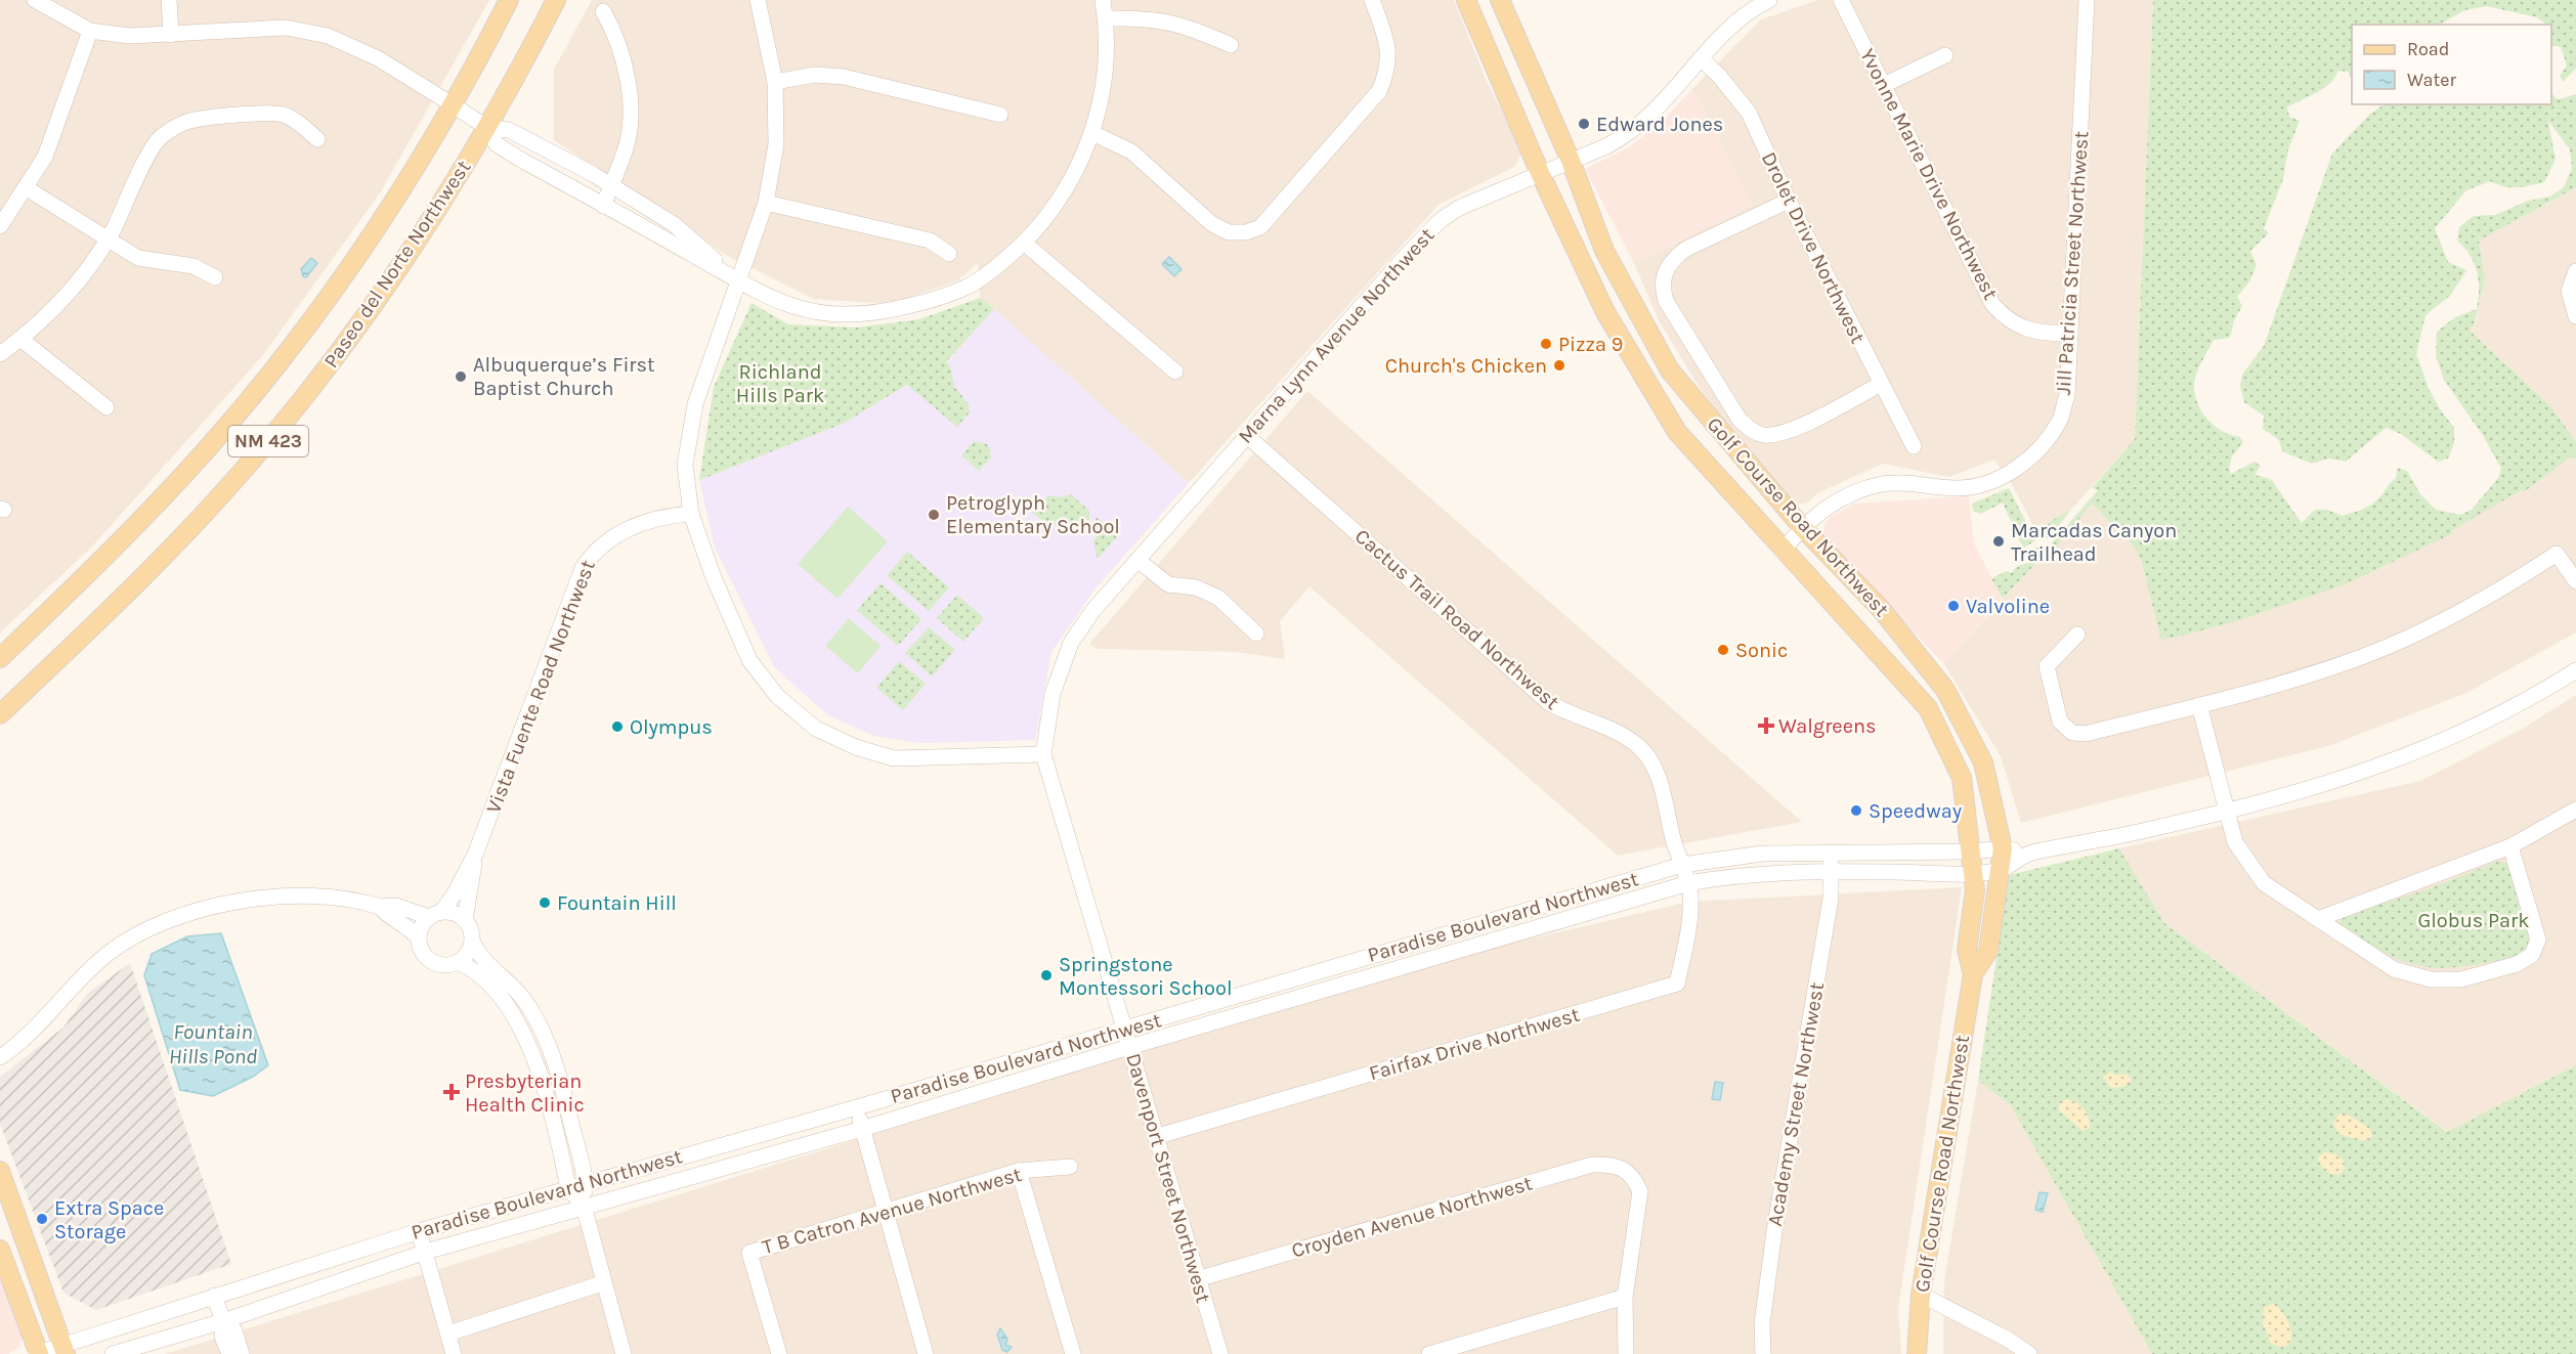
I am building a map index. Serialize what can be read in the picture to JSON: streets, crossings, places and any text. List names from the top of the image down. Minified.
{"streets":{"main road":["Paseo del Norte Northwest","NM 423","Golf Course Road Northwest"],"street":["Yvonne Marie Drive Northwest","Drolet Drive Northwest","Jill Patricia Street Northwest","Marna Lynn Avenue Northwest","Cactus Trail Road Northwest","Vista Fuente Road Northwest","Paradise Boulevard Northwest","Fairfax Drive Northwest","Academy Street Northwest","Davenport Street Northwest","T B Catron Avenue Northwest","Croyden Avenue Northwest"]},"crossings":[["Yvonne Marie Drive Northwest","Jill Patricia Street Northwest"],["Drolet Drive Northwest","Marna Lynn Avenue Northwest"],["Jill Patricia Street Northwest","Golf Course Road Northwest"],["Marna Lynn Avenue Northwest","Golf Course Road Northwest"],["Marna Lynn Avenue Northwest","Cactus Trail Road Northwest"],["Marna Lynn Avenue Northwest","Davenport Street Northwest"],["Golf Course Road Northwest","Paradise Boulevard Northwest"],["Cactus Trail Road Northwest","Paradise Boulevard Northwest"],["Cactus Trail Road Northwest","Fairfax Drive Northwest"],["Paradise Boulevard Northwest","Fairfax Drive Northwest"],["Paradise Boulevard Northwest","Academy Street Northwest"],["Paradise Boulevard Northwest","Davenport Street Northwest"],["Fairfax Drive Northwest","Davenport Street Northwest"],["Davenport Street Northwest","Croyden Avenue Northwest"]],"water":["Fountain Hills Pond"],"parks":["Richland Hills Park","Globus Park"],"places":{"other":["Edward Jones","Pizza 9","Church's Chicken","Albuquerque’s First Baptist Church","Petroglyph Elementary School","Marcadas Canyon Trailhead","Valvoline","Sonic","Olympus","Speedway","Fountain Hill","Springstone Montessori School","Extra Space Storage"],"health":["Walgreens","Presbyterian Health Clinic"]},"legend":["Road","Water"]}
